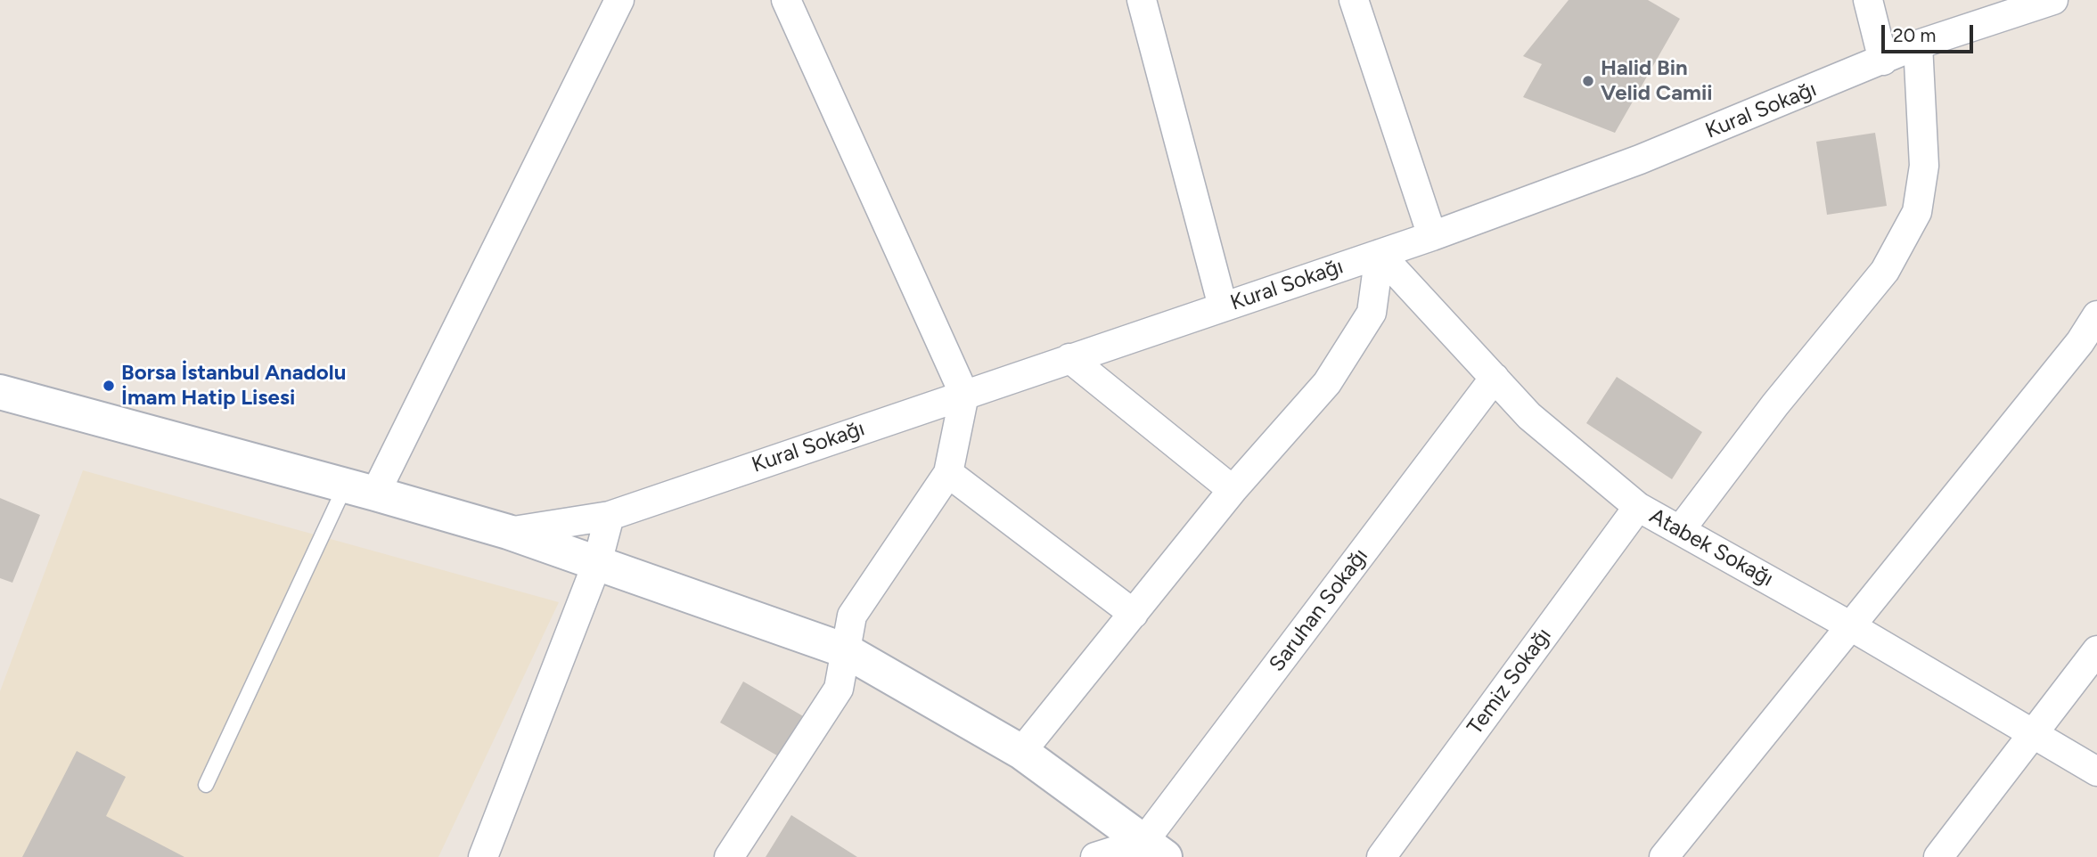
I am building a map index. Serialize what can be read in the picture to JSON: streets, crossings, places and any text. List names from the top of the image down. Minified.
{"streets":{"street":["Kural Sokağı","Atabek Sokağı","Saruhan Sokağı","Temiz Sokağı"]},"crossings":[["Kural Sokağı","Atabek Sokağı"],["Atabek Sokağı","Saruhan Sokağı"],["Atabek Sokağı","Temiz Sokağı"]],"places":["Halid Bin Velid Camii","Borsa İstanbul Anadolu İmam Hatip Lisesi"],"scale_bar":"20 m"}
